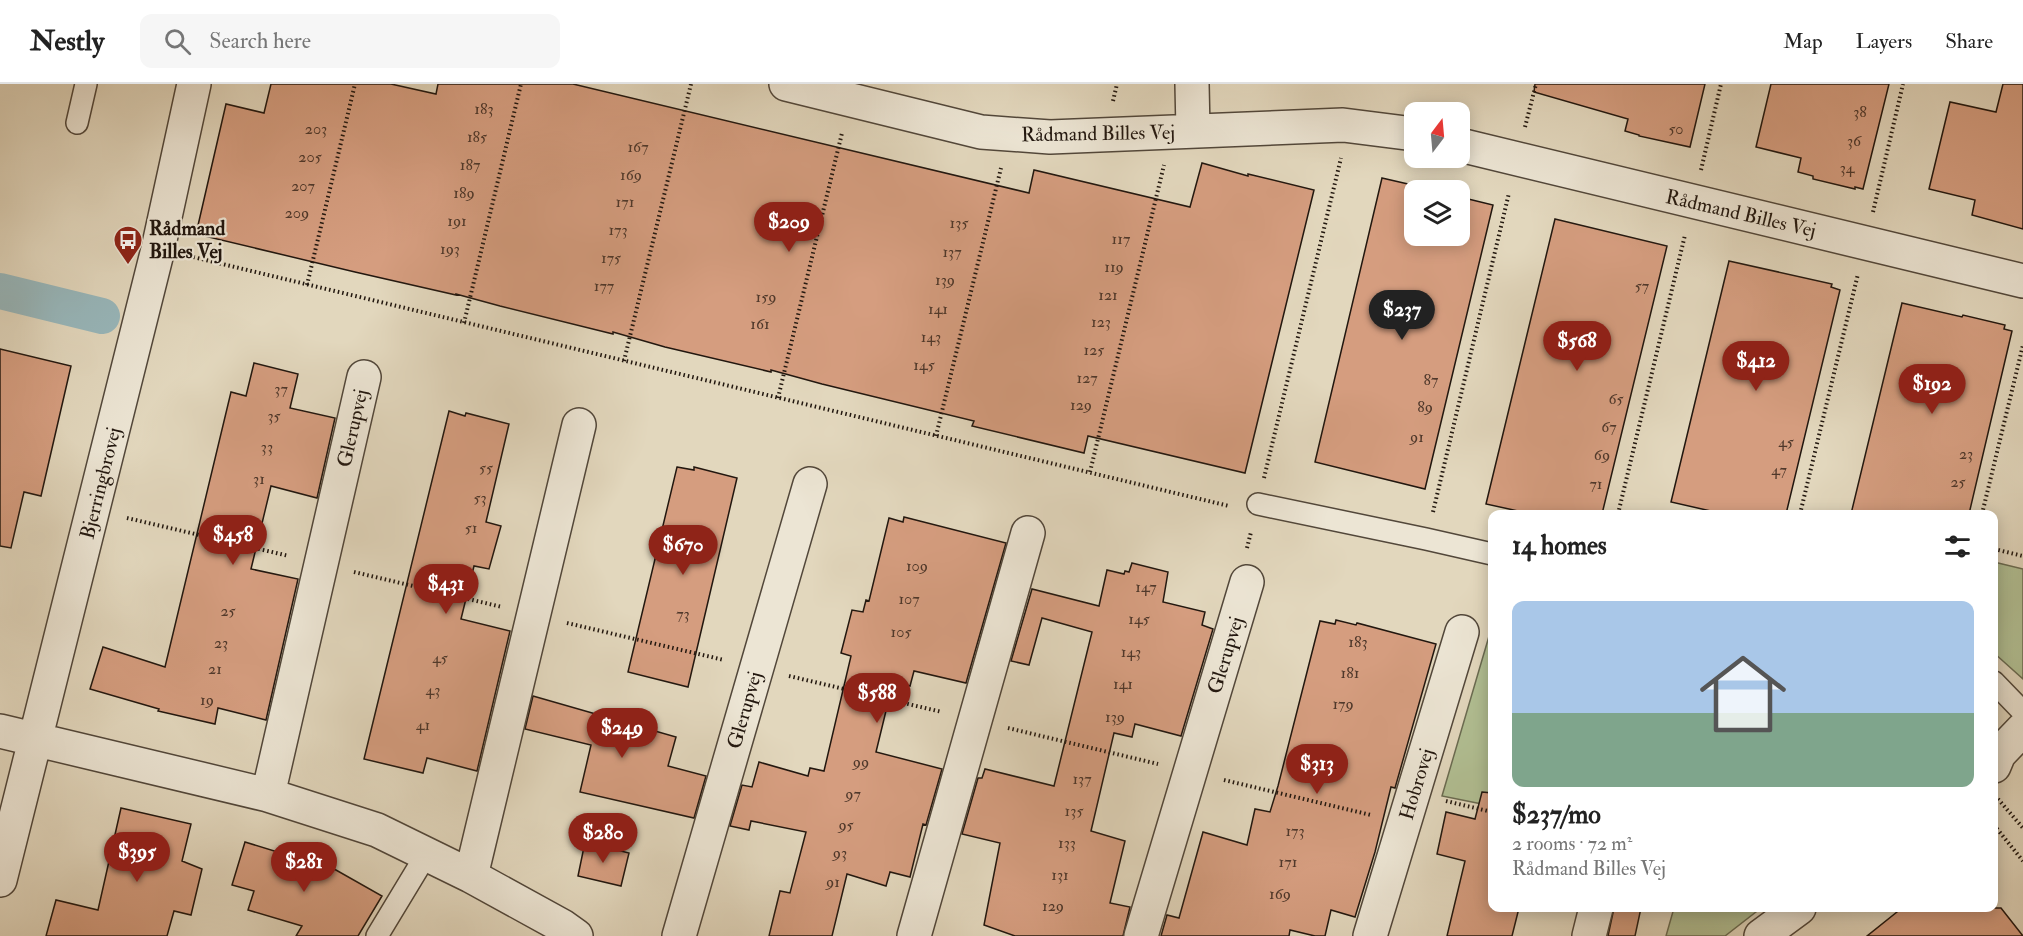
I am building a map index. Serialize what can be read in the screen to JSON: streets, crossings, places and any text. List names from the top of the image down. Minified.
{"streets":{"street":["Rådmand Billes Vej","Glerupvej","Bjerringbrovej","Hobrovej"]},"places":{"bus stop":["Rådmand Billes Vej"]},"house_numbers":["183","38","203","50","185","36","167","205","187","34","169","207","189","171","209","191","135","173","117","193","137","175","119","139","177","57","121","159","141","123","161","143","125","145","127","87","37","65","129","89","35","67","91","45","33","23","69","55","47","31","25","71","53","51","109","147","107","25","73","145","105","183","23","143","45","21","181","141","43","19","179","139","41","99","137","97","135","95","173","133","93","171","131","91","169","129"],"north":"top","page":{"header":"Nestly","search":"Search here","nav":["Map","Layers","Share"],"price":["$209","$237","$568","$412","$192","$458","$670","$431","$588","$249","$313","$280","$395","$281"],"heading":"14 homes","list":[{"name":"$237/mo","note":"2 rooms · 72 m² · Rådmand Billes Vej"}]}}
